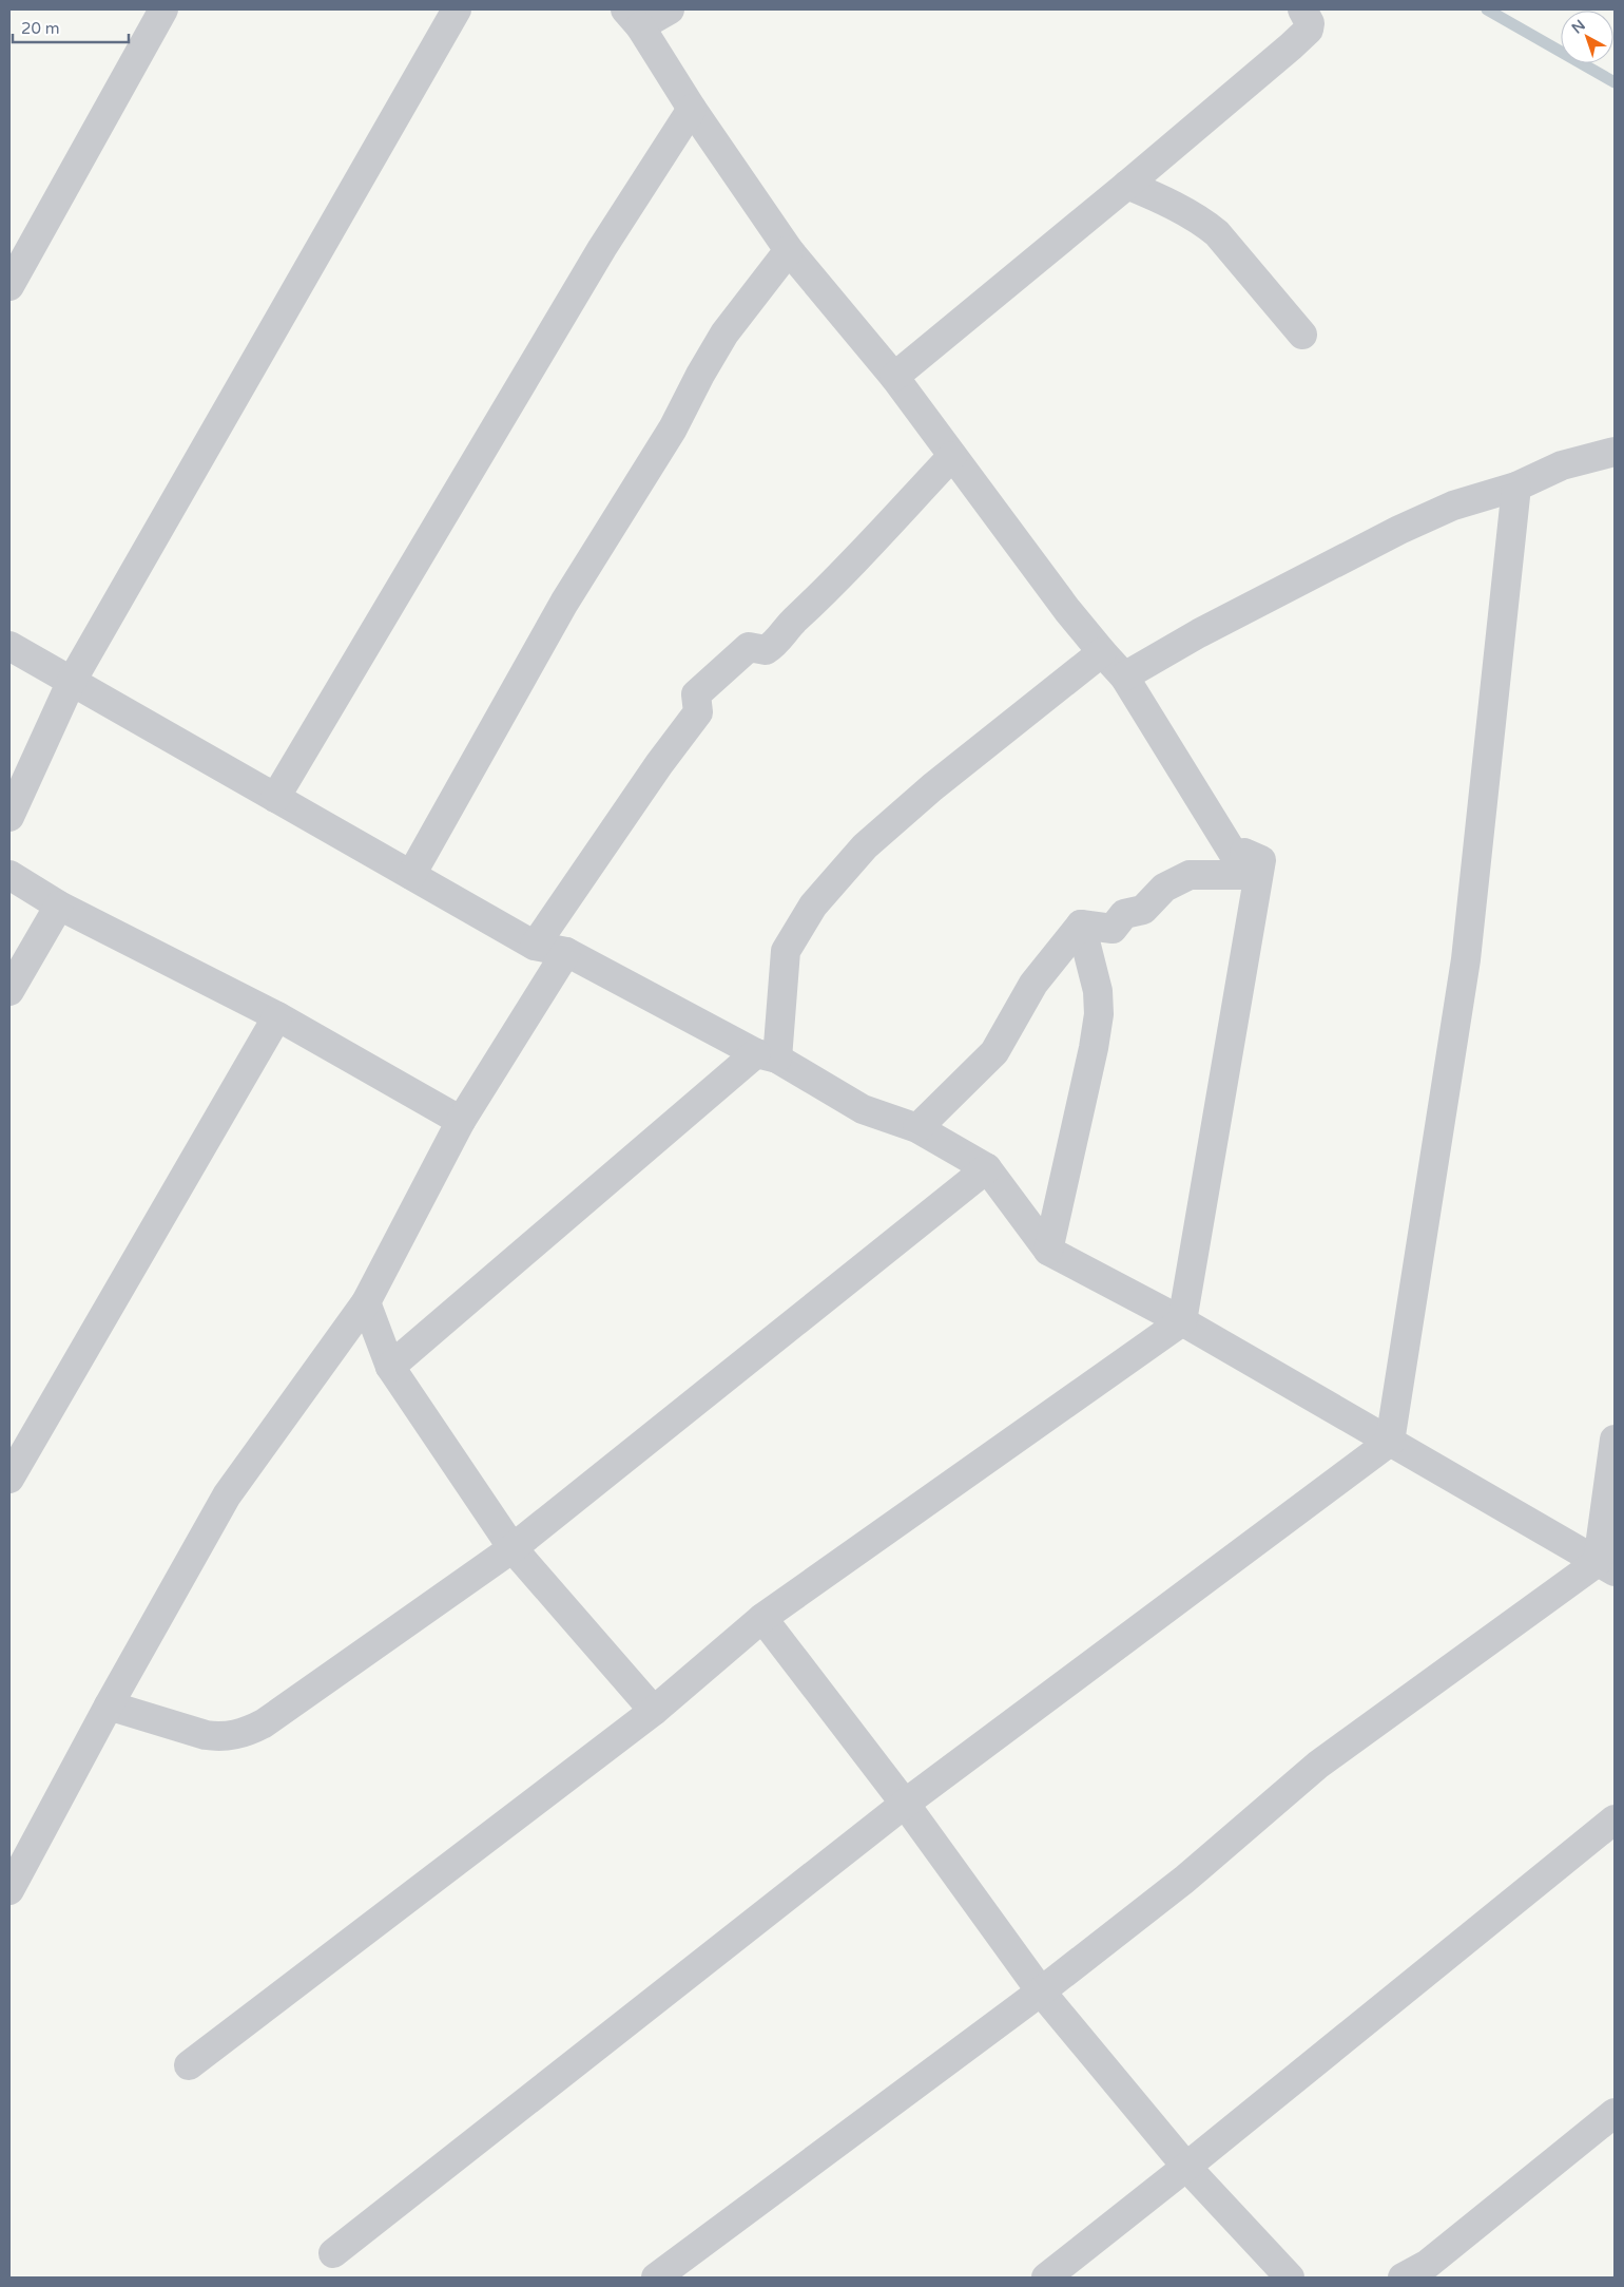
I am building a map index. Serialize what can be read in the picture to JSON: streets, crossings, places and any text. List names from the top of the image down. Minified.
{"scale_bar":"20 m","north":"top left"}
